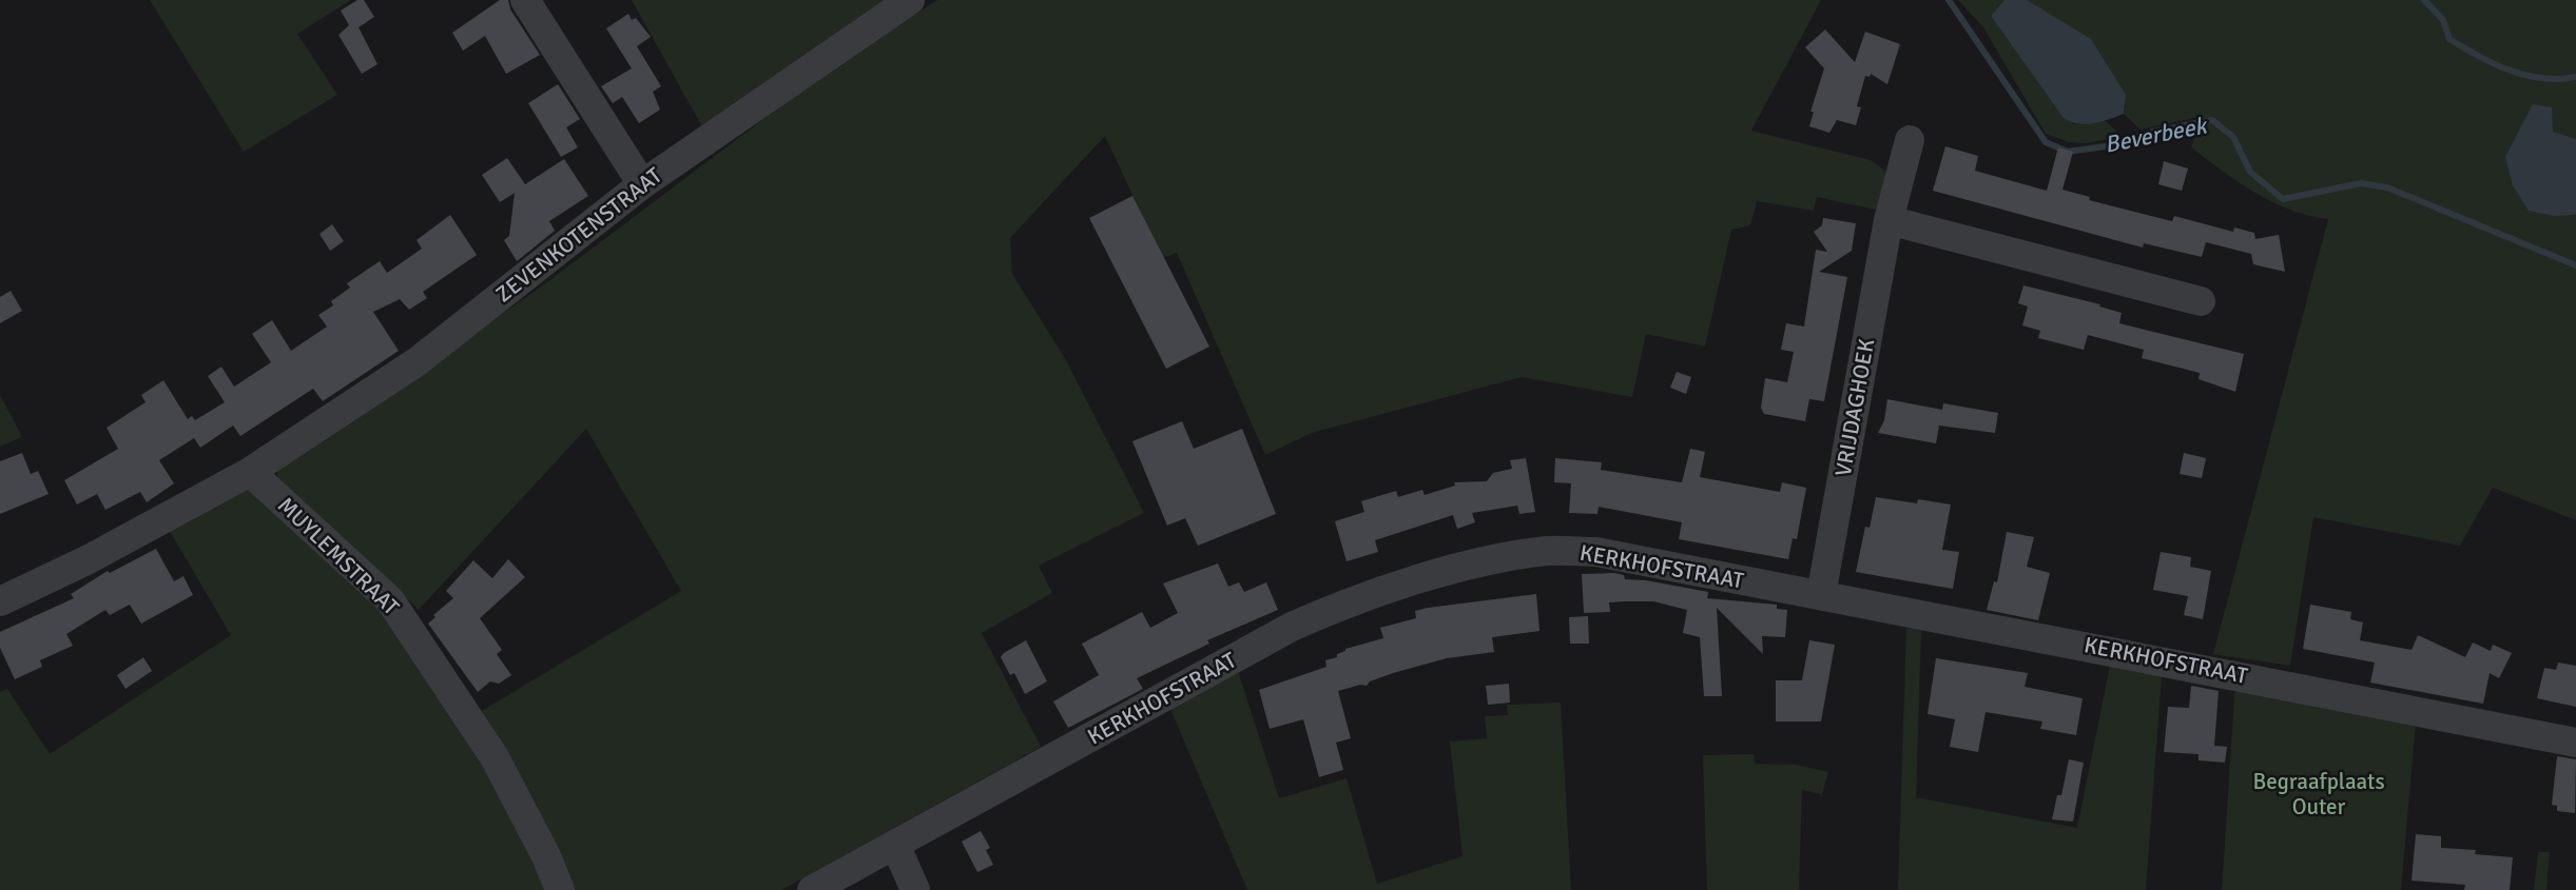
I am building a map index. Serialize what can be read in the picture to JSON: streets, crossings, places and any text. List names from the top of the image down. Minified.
{"streets":{"street":["ZEVENKOTENSTRAAT","VRIJDAGHOEK","MUYLEMSTRAAT","KERKHOFSTRAAT"]},"crossings":[["ZEVENKOTENSTRAAT","MUYLEMSTRAAT"],["VRIJDAGHOEK","KERKHOFSTRAAT"]],"water":["Beverbeek"],"parks":["Begraafplaats Outer"]}
